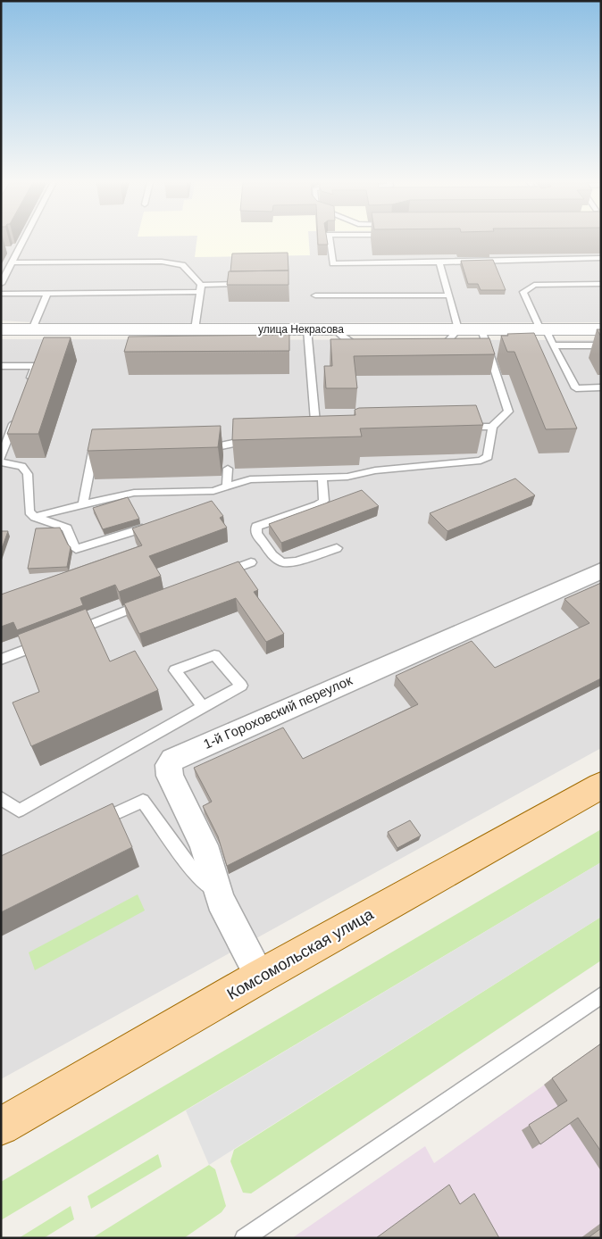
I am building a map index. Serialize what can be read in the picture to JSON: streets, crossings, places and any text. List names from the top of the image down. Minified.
{"streets":{"main road":["Комсомольская улица"],"street":["улица Некрасова","1-й Гороховский переулок"]},"crossings":[["1-й Гороховский переулок","Комсомольская улица"]]}
